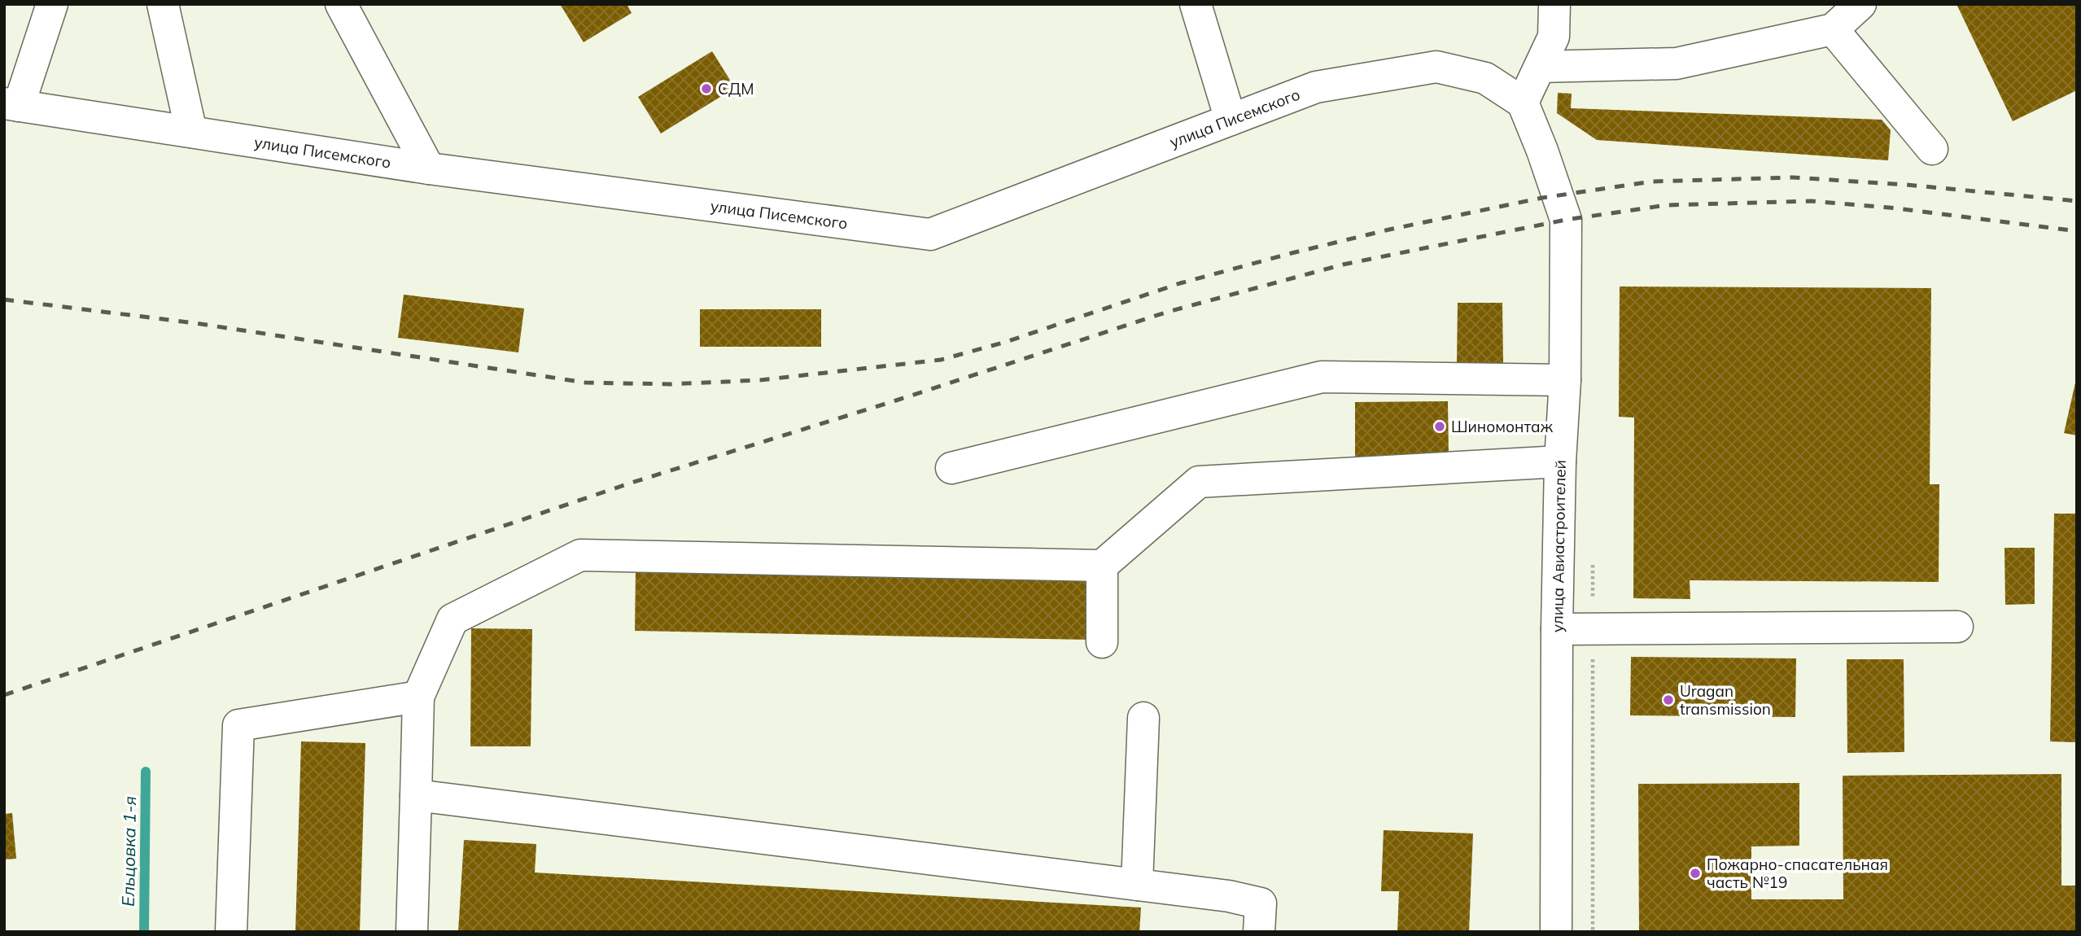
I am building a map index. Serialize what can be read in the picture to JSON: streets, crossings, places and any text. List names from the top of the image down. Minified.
{"streets":{"street":["улица Писемского","улица Авиастроителей"]},"crossings":[["улица Писемского","улица Авиастроителей"]],"water":["Ельцовка 1-я"],"places":["СДМ","Шиномонтаж","Uragan transmission","Пожарно-спасательная часть №19"]}
